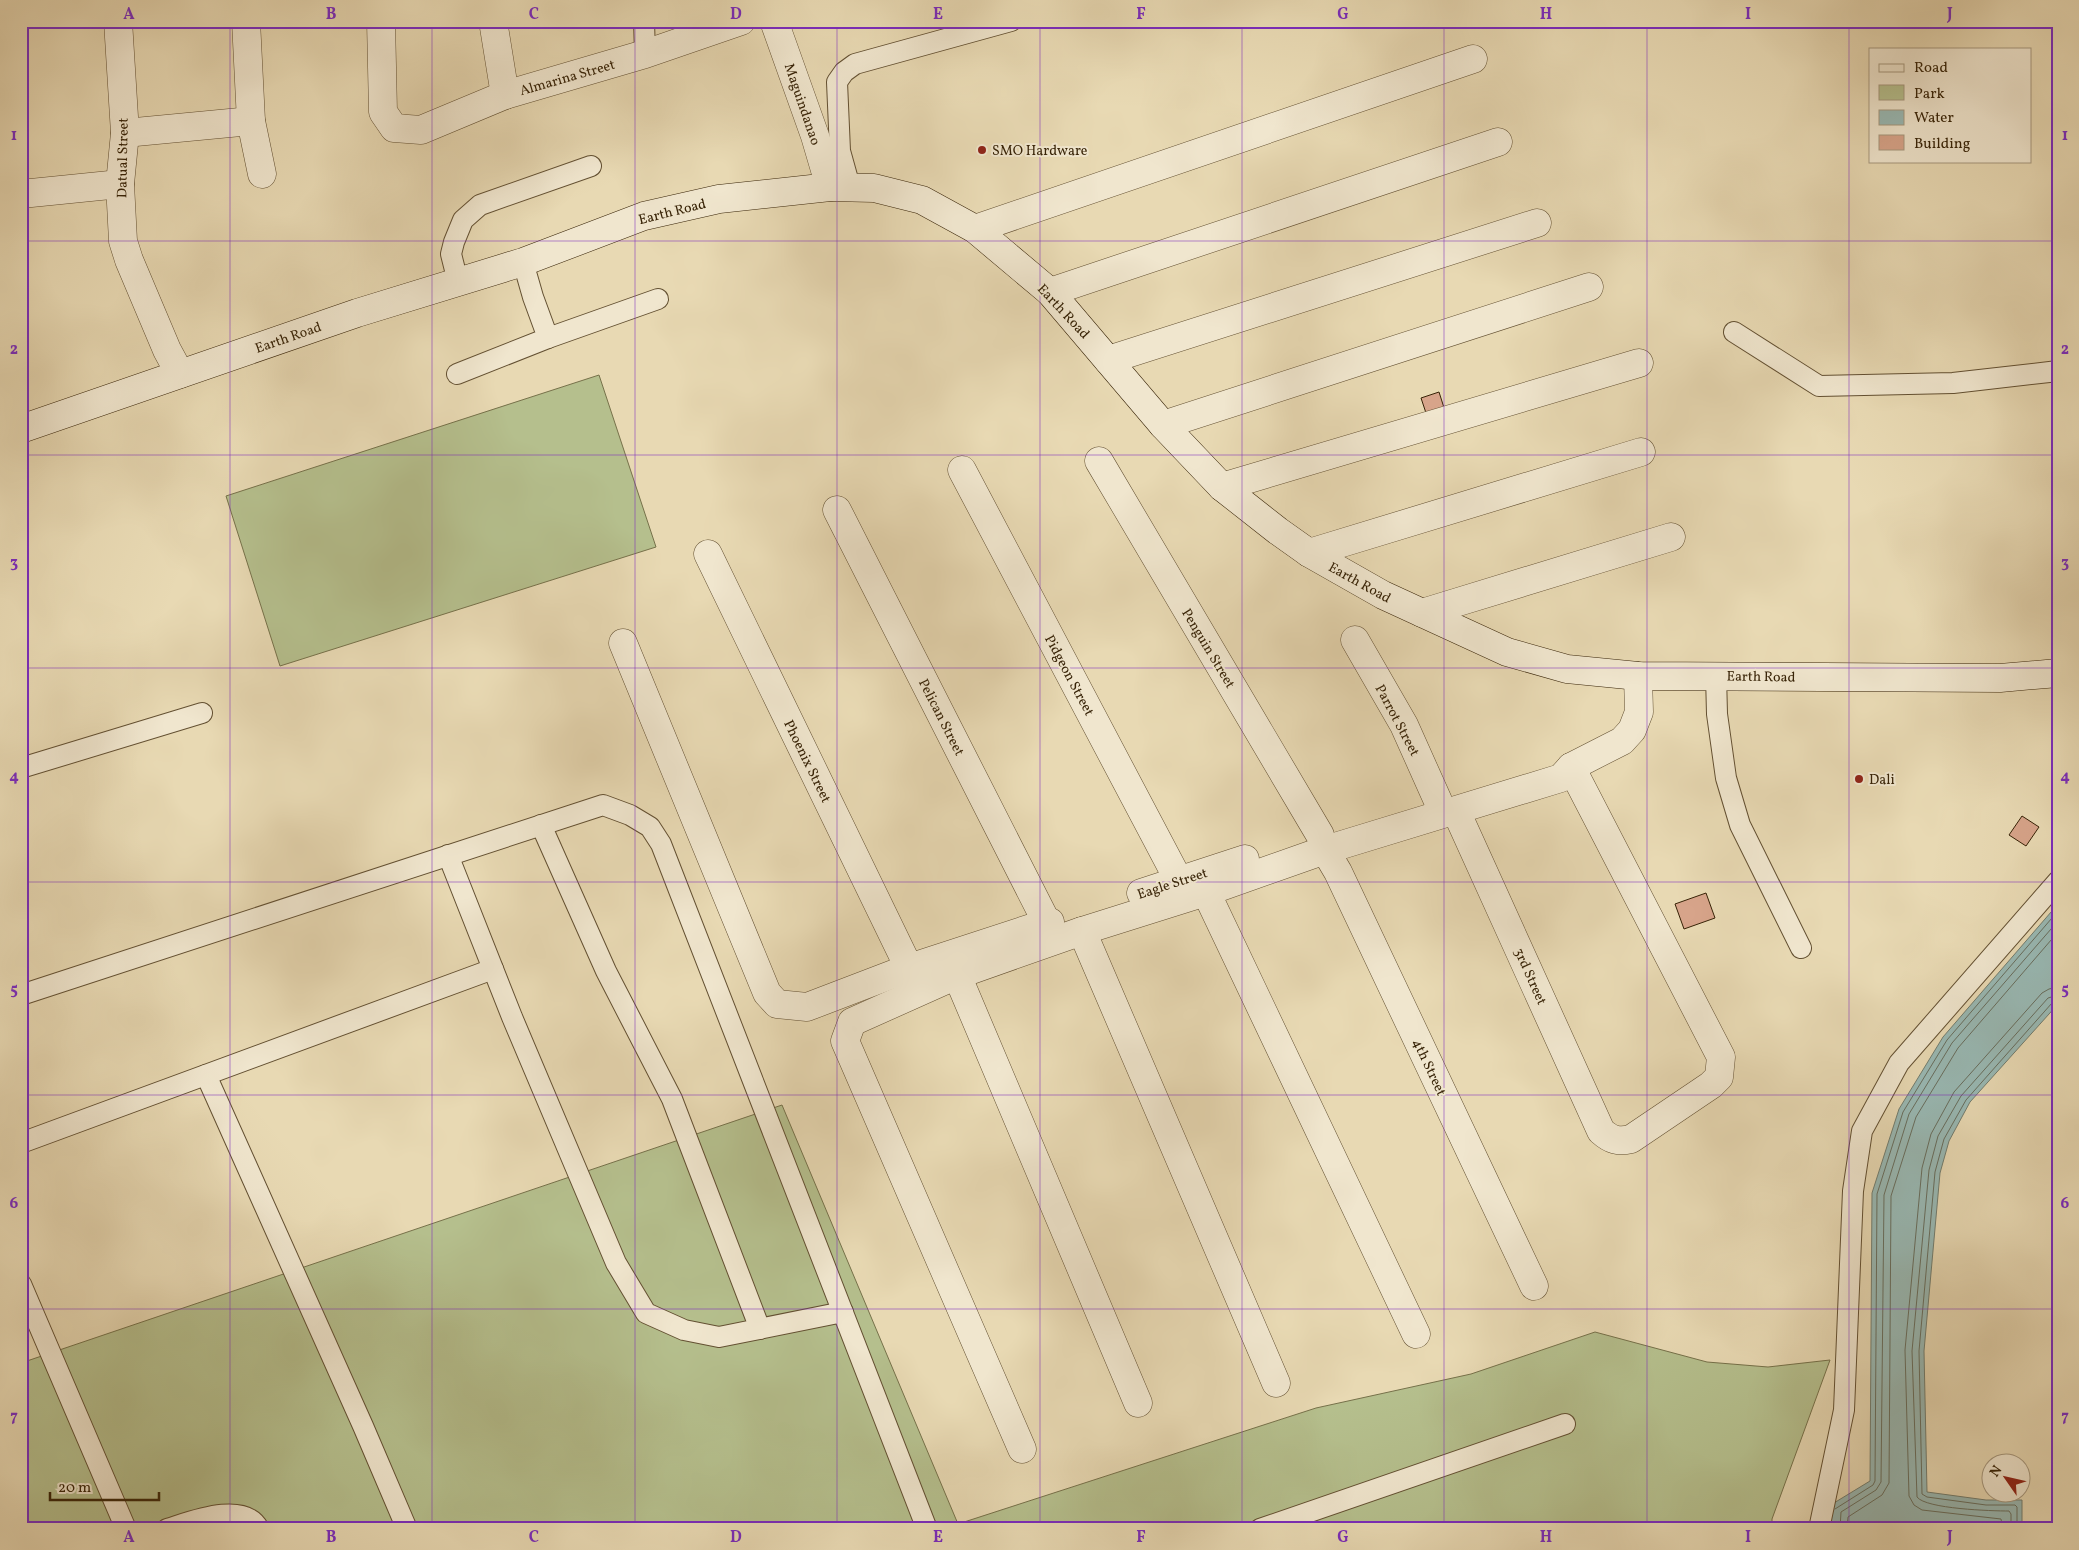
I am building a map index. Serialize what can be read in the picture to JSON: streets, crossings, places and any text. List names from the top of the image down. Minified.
{"streets":{"street":["Almarina Street","Maguindanao","Datual Street","Earth Road","Penguin Street","Pidgeon Street","Pelican Street","Parrot Street","Phoenix Street","Eagle Street","3rd Street","4th Street"]},"crossings":[["Maguindanao","Earth Road"],["Datual Street","Earth Road"],["Earth Road","Eagle Street"],["Penguin Street","Eagle Street"],["Penguin Street","4th Street"],["Pidgeon Street","Eagle Street"],["Pelican Street","Eagle Street"],["Parrot Street","Eagle Street"],["Parrot Street","3rd Street"],["Phoenix Street","Eagle Street"],["Eagle Street","3rd Street"],["Eagle Street","4th Street"]],"places":["SMO Hardware","Dali"],"legend":["Road","Park","Water","Building"],"scale_bar":"20 m","north":"top left","grid":{"columns":["A","B","C","D","E","F","G","H","I","J"],"rows":["1","2","3","4","5","6","7"]}}
